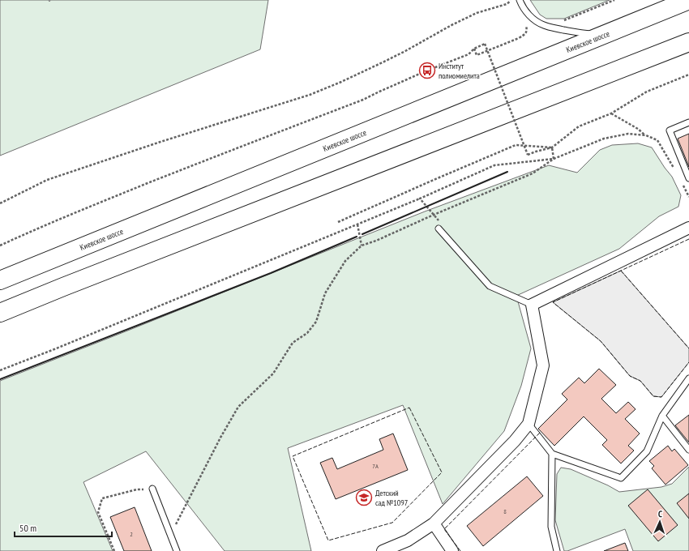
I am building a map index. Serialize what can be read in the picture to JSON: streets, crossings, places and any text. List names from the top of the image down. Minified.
{"streets":{"highway":["Киевское шоссе"]},"places":{"bus stop":["Институт полиомиелита"],"school or university":["Детский сад №1097"]},"house_numbers":["7А","8","2"],"scale_bar":"50 m","north":"top"}
